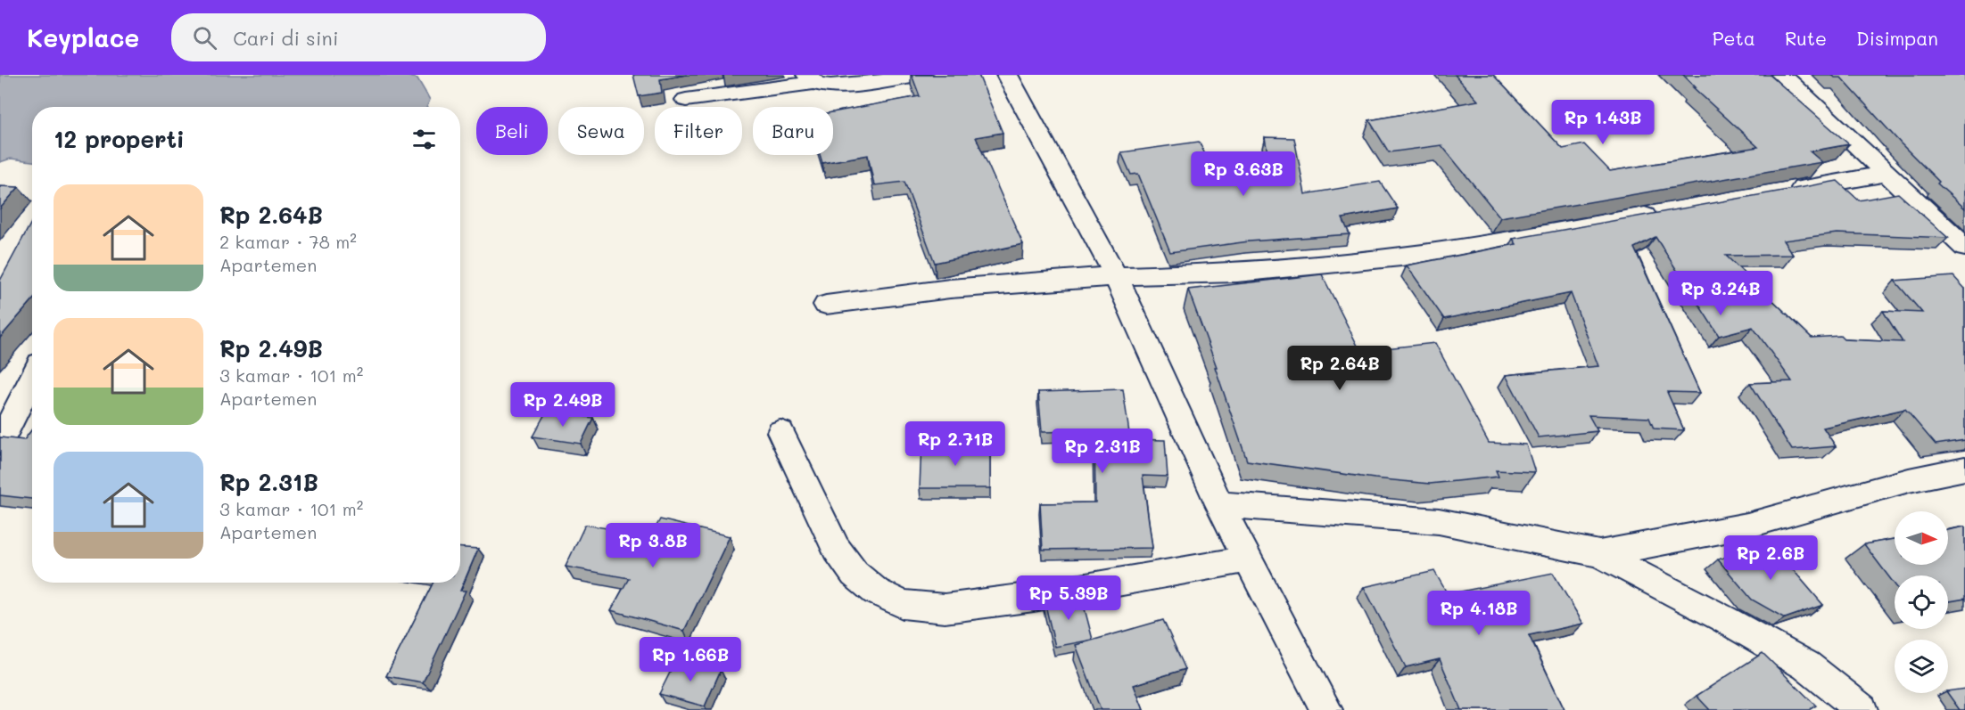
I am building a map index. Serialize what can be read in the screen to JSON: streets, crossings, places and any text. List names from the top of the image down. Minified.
{"north":"right","page":{"header":"Keyplace","search":"Cari di sini","nav":["Peta","Rute","Disimpan"],"price":["Rp 1.43B","Rp 3.63B","Rp 3.24B","Rp 2.64B","Rp 2.49B","Rp 2.71B","Rp 2.31B","Rp 3.8B","Rp 2.6B","Rp 5.39B","Rp 4.18B","Rp 1.66B"],"chip":["Beli","Sewa","Filter","Baru"],"heading":"12 properti","list":[{"name":"Rp 2.64B","note":"2 kamar · 78 m² · Apartemen"},{"name":"Rp 2.49B","note":"3 kamar · 101 m² · Apartemen"},{"name":"Rp 2.31B","note":"3 kamar · 101 m² · Apartemen"}]}}
